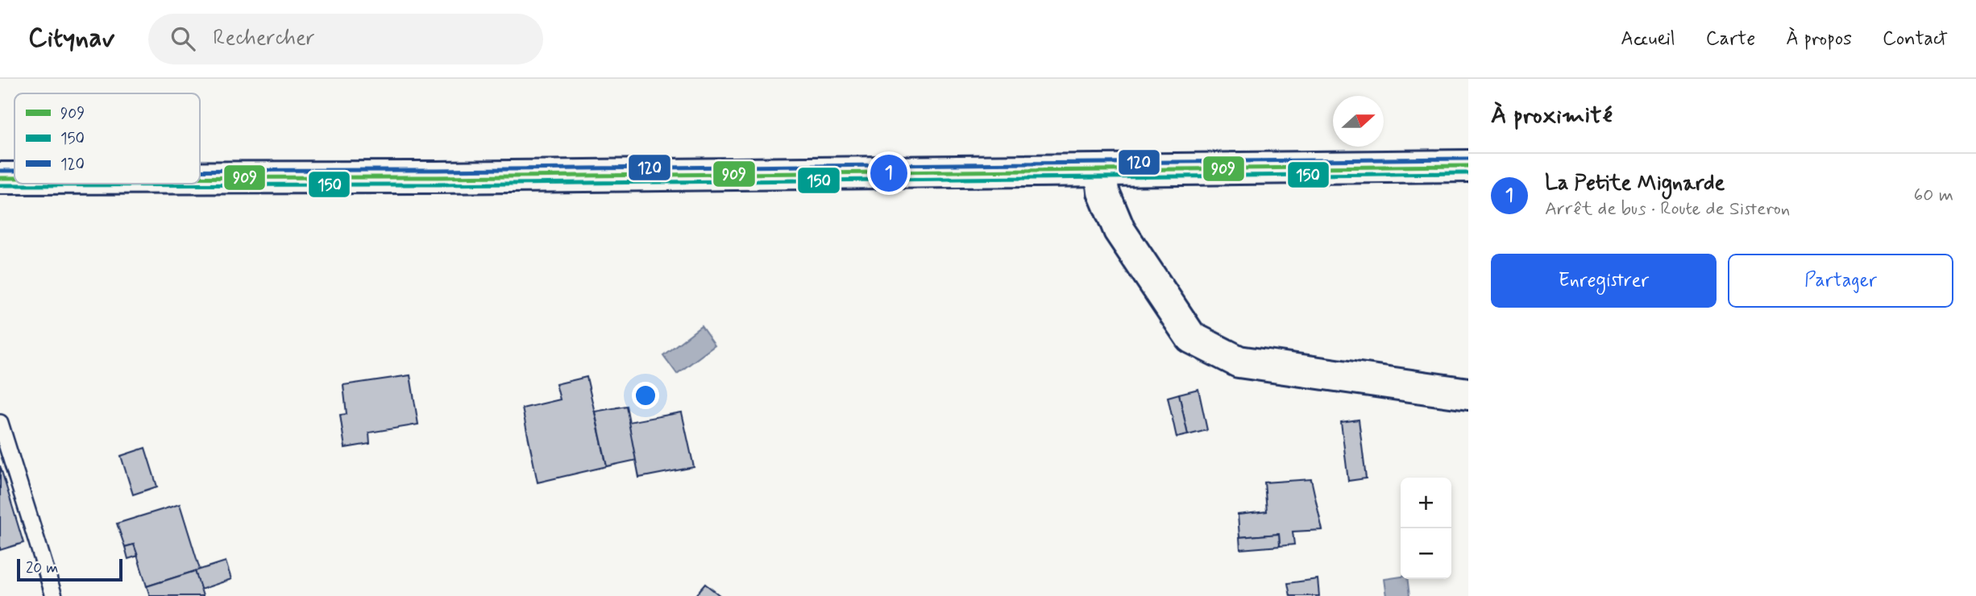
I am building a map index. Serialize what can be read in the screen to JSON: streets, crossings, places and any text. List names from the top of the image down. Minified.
{"lines":["transit line 120","transit line 909","transit line 150"],"legend":["909","150","120"],"scale_bar":"20 m","north":"right","page":{"header":"Citynav","search":"Rechercher","nav":["Accueil","Carte","À propos","Contact"],"heading":"À proximité","pins":"1","list":[{"mark":"1","name":"La Petite Mignarde","note":"Arrêt de bus · Route de Sisteron","value":"60 m"}],"buttons":["Enregistrer","Partager"],"map_buttons":["+","−"],"scale":"20 m"}}
